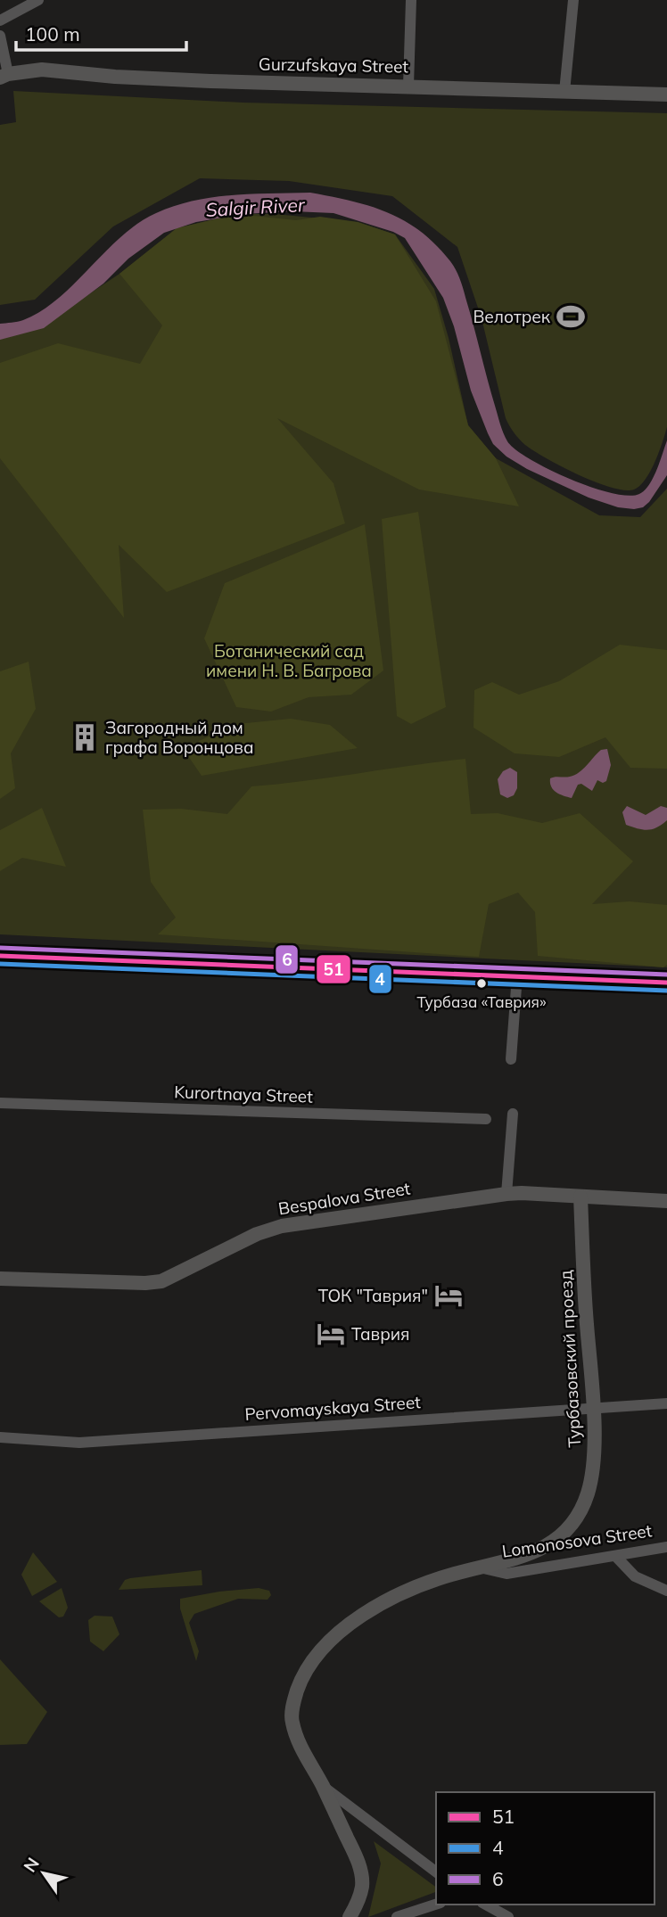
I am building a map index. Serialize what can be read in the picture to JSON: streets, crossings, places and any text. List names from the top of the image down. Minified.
{"streets":{"main road":["Gurzufskaya Street","Bespalova Street","Турбазовский проезд","Lomonosova Street"],"street":["Kurortnaya Street","Pervomayskaya Street"]},"crossings":[["Bespalova Street","Турбазовский проезд"],["Турбазовский проезд","Pervomayskaya Street"],["Турбазовский проезд","Lomonosova Street"]],"water":["Salgir River"],"parks":["Ботанический сад имени Н. В. Багрова"],"places":{"sports":["Велотрек"],"building":["Загородный дом графа Воронцова"],"other":["Турбаза «Таврия»"],"hotel":["ТОК \"Таврия\"","Таврия"]},"lines":["transit line 6","transit line 51","transit line 4"],"legend":["51","4","6"],"scale_bar":"100 m","north":"top left"}
